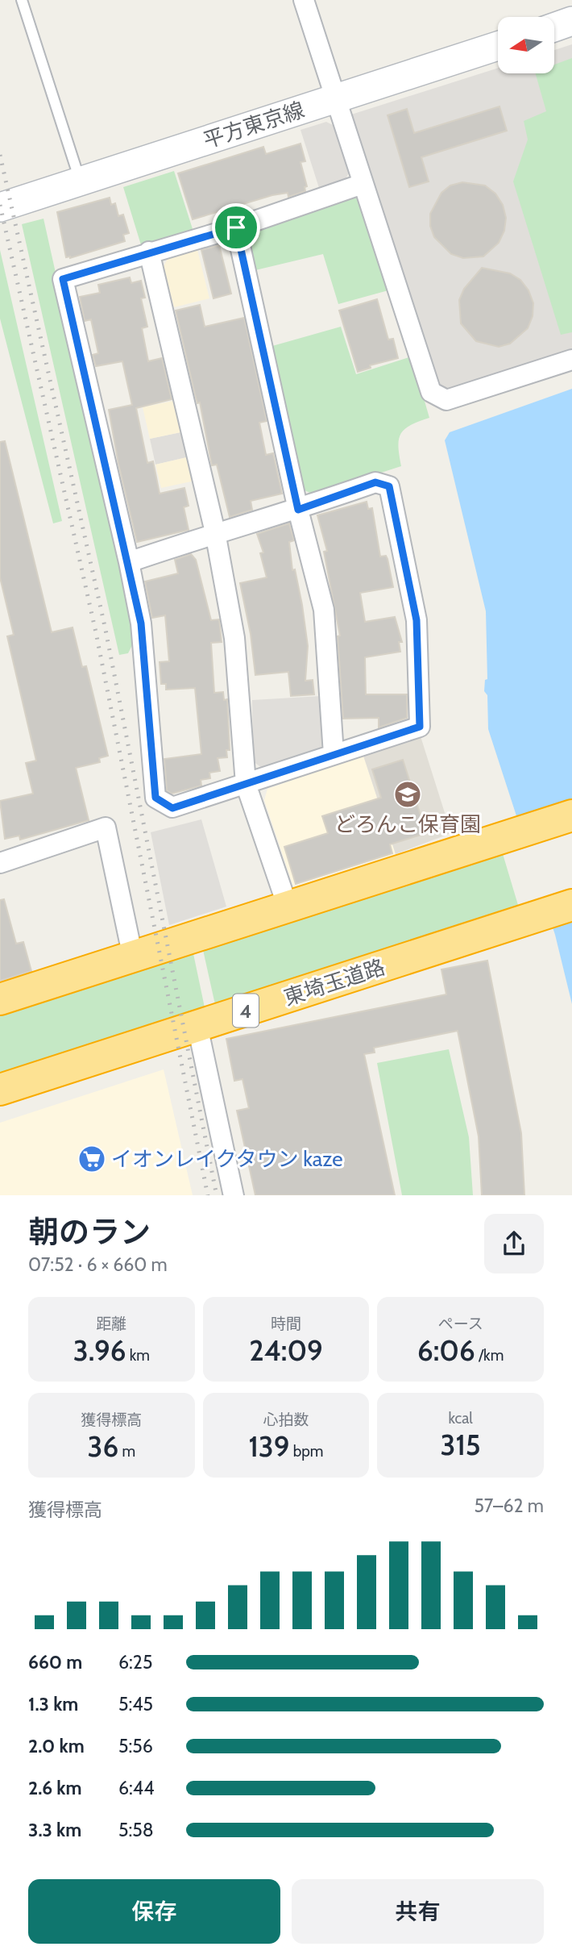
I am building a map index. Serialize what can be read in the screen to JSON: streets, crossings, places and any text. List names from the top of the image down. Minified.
{"streets":{"highway":["東埼玉道路","4"],"main road":["平方東京線"]},"places":{"school or university":["どろんこ保育園"],"supermarket":["イオンレイクタウン kaze"]},"north":"left","page":{"heading":["朝のラン","07:52 · 6 × 660 m"],"stats":[["距離","3.96 km"],["時間","24:09"],["ペース","6:06 /km"],["獲得標高","36 m"],["心拍数","139 bpm"],["kcal","315"]],"chart":["獲得標高","57–62 m"],"list":[{"name":"660 m","note":"6:25"},{"name":"1.3 km","note":"5:45"},{"name":"2.0 km","note":"5:56"},{"name":"2.6 km","note":"6:44"},{"name":"3.3 km","note":"5:58"}],"buttons":["保存","共有"]}}
